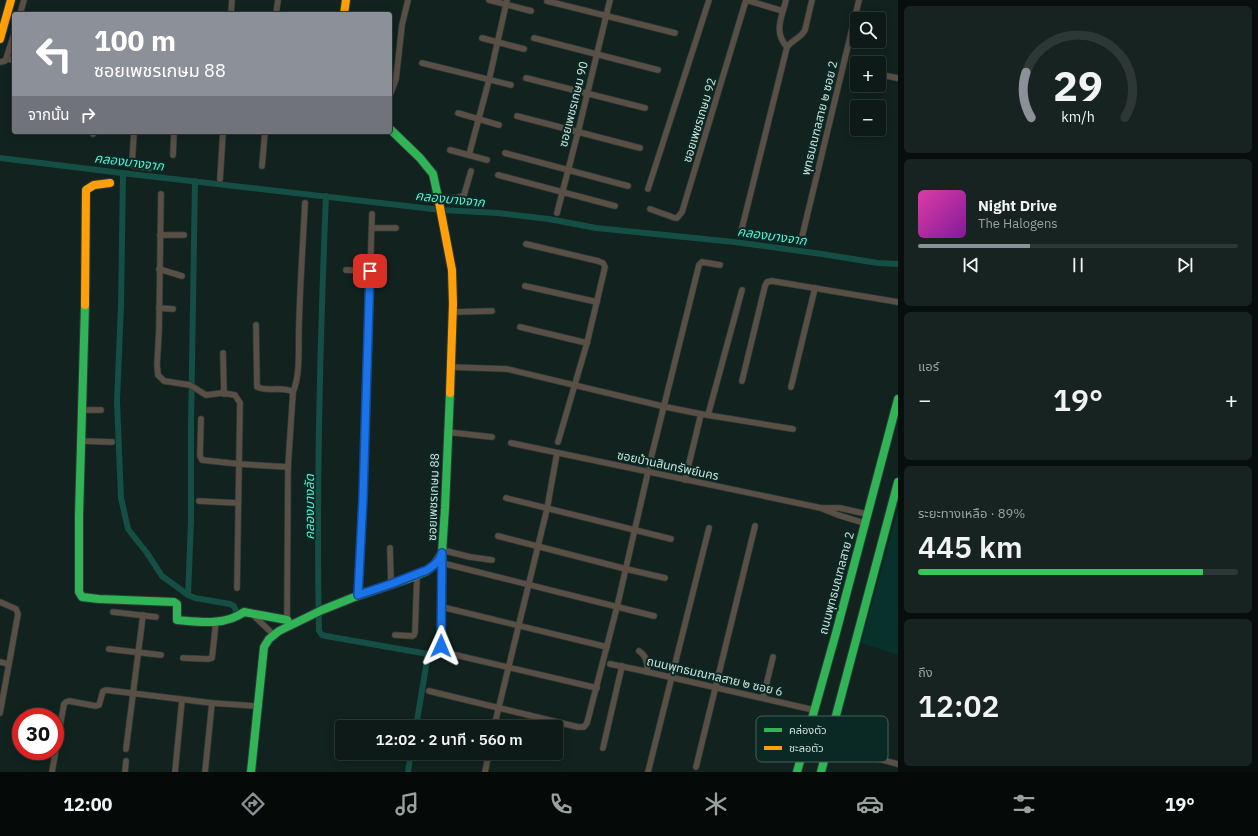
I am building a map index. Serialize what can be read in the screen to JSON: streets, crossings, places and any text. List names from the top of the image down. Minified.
{"streets":{"street":["ซอยเพชรเกษม 90","พุทธมณฑลสาย ๒ ซอย 2","ซอยเพชรเกษม 92","ซอยบ้านสินทรัพย์นคร","ซอยเพชรเกษม 88","ถนนพุทธมณฑลสาย 2","ถนนพุทธมณฑลสาย ๒ ซอย 6"]},"crossings":[["ถนนพุทธมณฑลสาย 2","ถนนพุทธมณฑลสาย ๒ ซอย 6"]],"water":["คลองบางจาก","คลองบางลัด"],"legend":["คล่องตัว","ชะลอตัว"],"page":{"map_buttons":["+","−"],"turn":["100 m","ซอยเพชรเกษม 88"],"then":"จากนั้น","song":["Night Drive","The Halogens"],"tile":["แอร์",["ระยะทางเหลือ · 89%","445 km"],["ถึง","12:02"]],"heat":["−","19°","+"],"limit":"30","trip":"12:02 · 2 นาที · 560 m","tabs":["12:00","19°"],"gauge":["29","km/h"]}}
